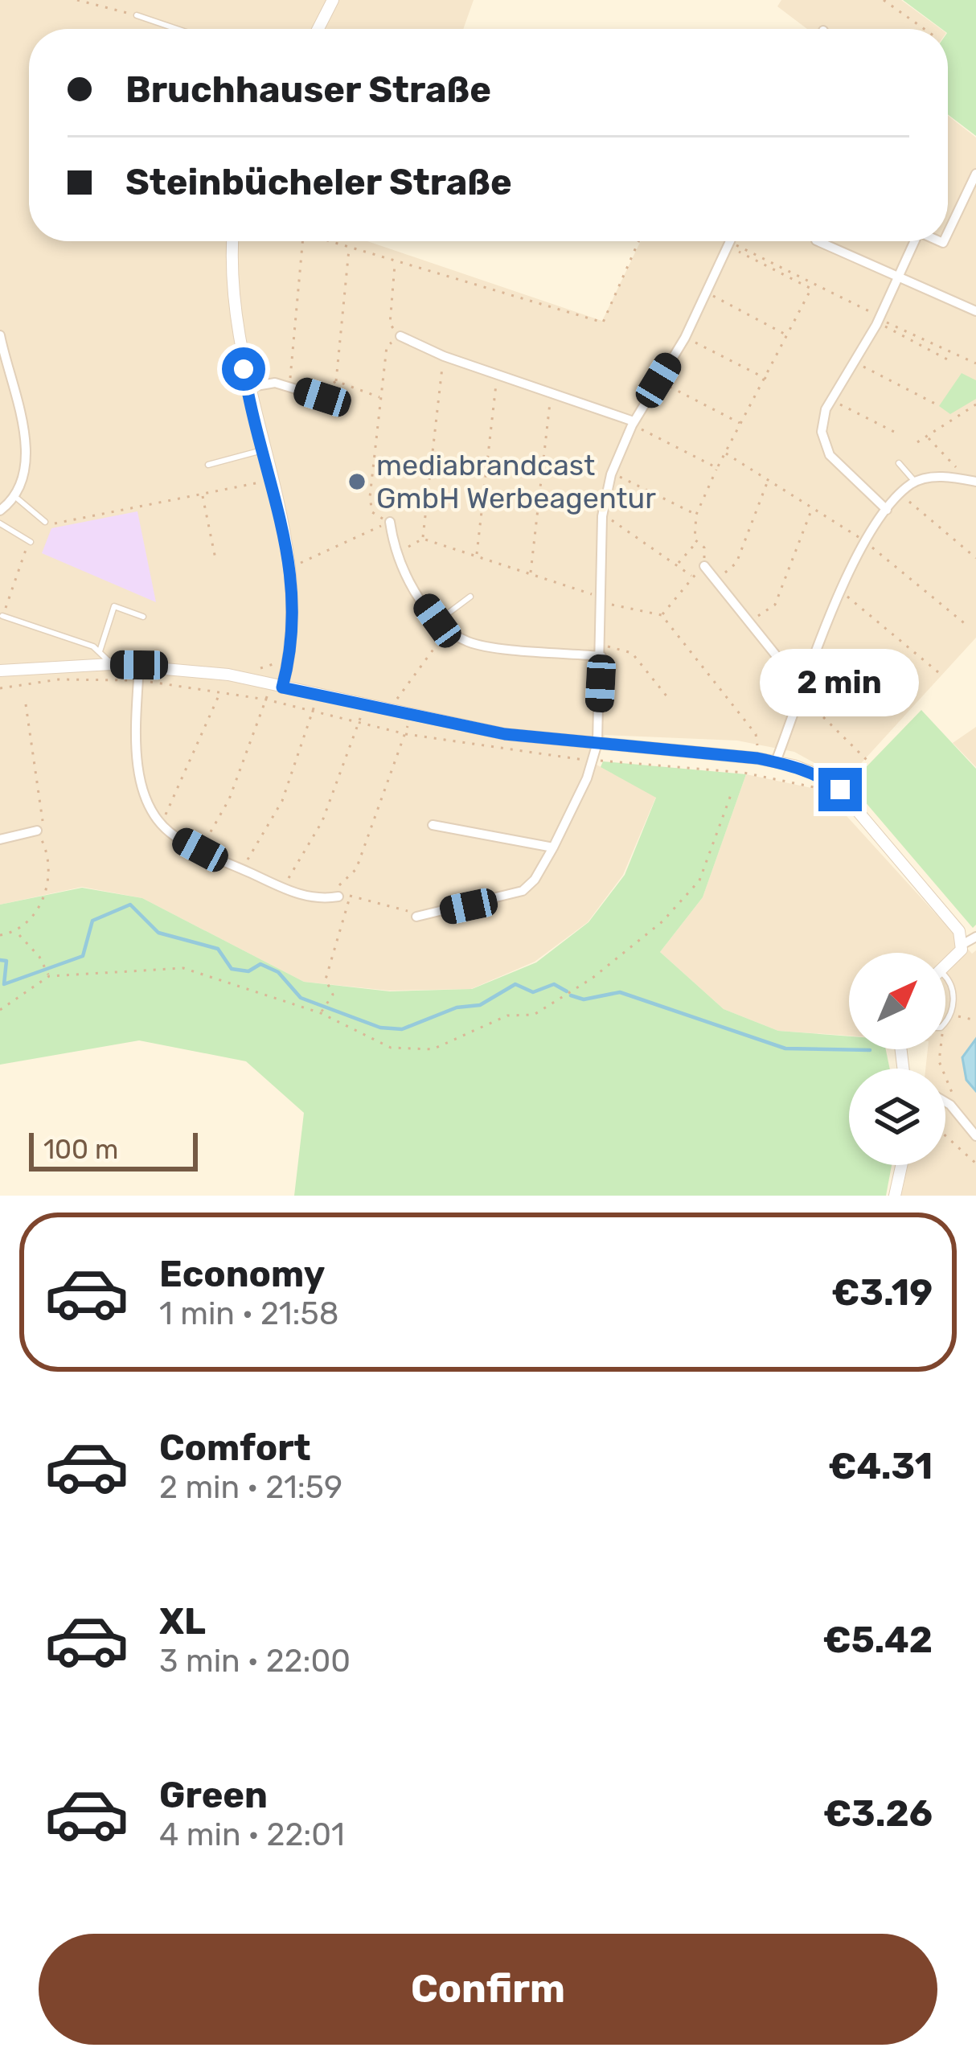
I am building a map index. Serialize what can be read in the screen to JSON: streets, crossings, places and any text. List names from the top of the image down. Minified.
{"places":["mediabrandcast GmbH Werbeagentur"],"scale_bar":"100 m","north":"top right","page":{"banner":["Bruchhauser Straße","Steinbücheler Straße"],"bubble":"2 min","scale":"100 m","list":[{"name":"Economy","note":"1 min · 21:58","value":"€3.19"},{"name":"Comfort","note":"2 min · 21:59","value":"€4.31"},{"name":"XL","note":"3 min · 22:00","value":"€5.42"},{"name":"Green","note":"4 min · 22:01","value":"€3.26"}],"buttons":"Confirm"}}
